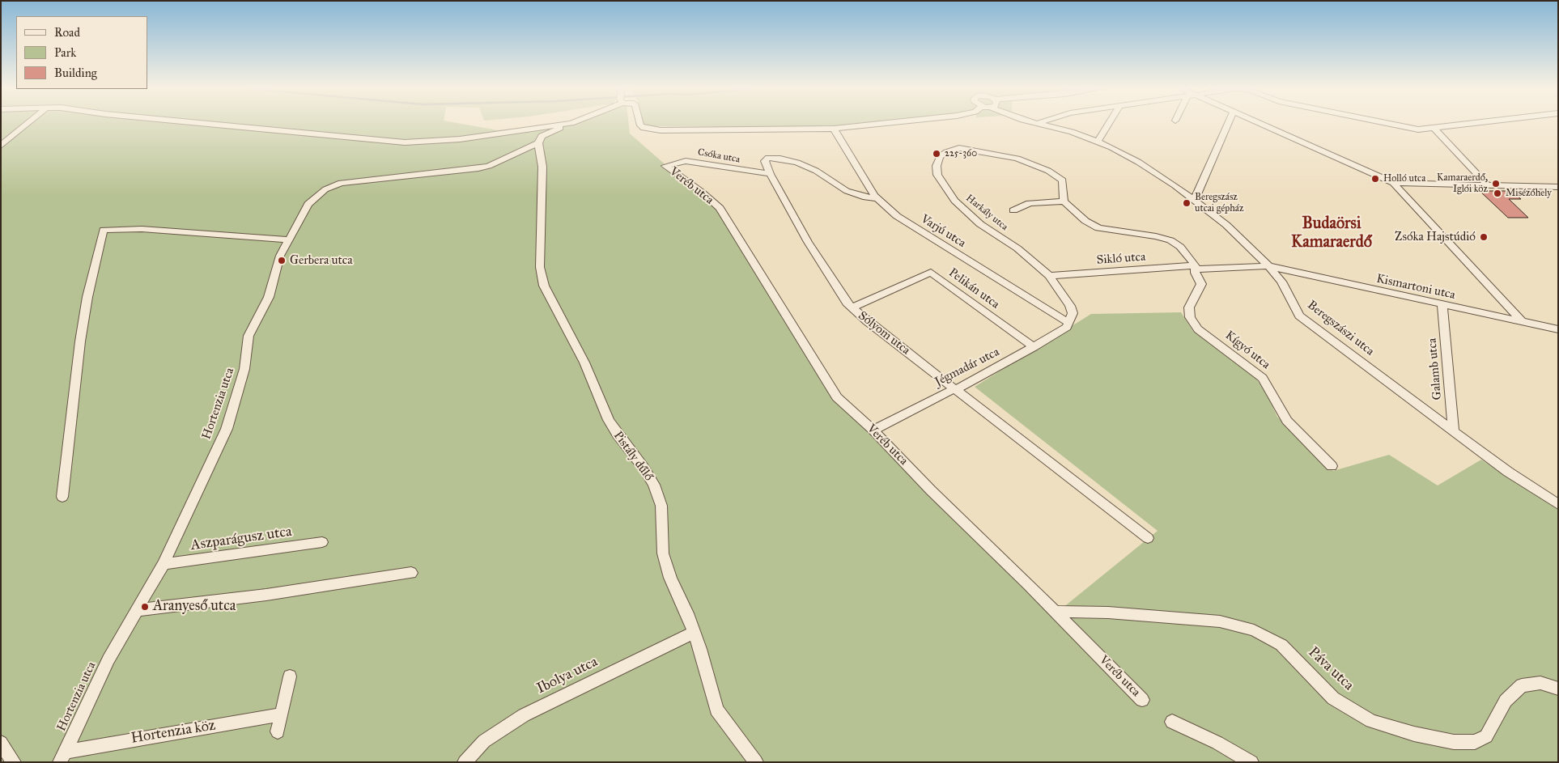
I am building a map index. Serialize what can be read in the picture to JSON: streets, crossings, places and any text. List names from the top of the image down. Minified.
{"streets":{"street":["Csóka utca","Veréb utca","Harkály utca","Varjú utca","Sikló utca","Kismartoni utca","Pelikán utca","Beregszászi utca","Sólyom utca","Kígyó utca","Jégmadár utca","Galamb utca","Hortenzia utca","Pistály dűlő","Aszparágusz utca","Páva utca","Ibolya utca","Hortenzia köz"]},"crossings":[["Csóka utca","Veréb utca"],["Csóka utca","Sólyom utca"],["Veréb utca","Jégmadár utca"],["Veréb utca","Páva utca"],["Harkály utca","Sikló utca"],["Varjú utca","Jégmadár utca"],["Sikló utca","Kígyó utca"],["Kismartoni utca","Beregszászi utca"],["Kismartoni utca","Galamb utca"],["Pelikán utca","Sólyom utca"],["Pelikán utca","Jégmadár utca"],["Beregszászi utca","Galamb utca"],["Sólyom utca","Jégmadár utca"],["Hortenzia utca","Pistály dűlő"],["Hortenzia utca","Aszparágusz utca"],["Hortenzia utca","Hortenzia köz"],["Pistály dűlő","Ibolya utca"]],"districts":["Budaörsi Kamaraerdő"],"places":["225-360","Holló utca","Kamaraerdő, Iglói köz","Misézőhely","Beregszász utcai gépház","Zsóka Hajstúdió","Gerbera utca","Aranyeső utca"],"legend":["Road","Park","Building"]}
